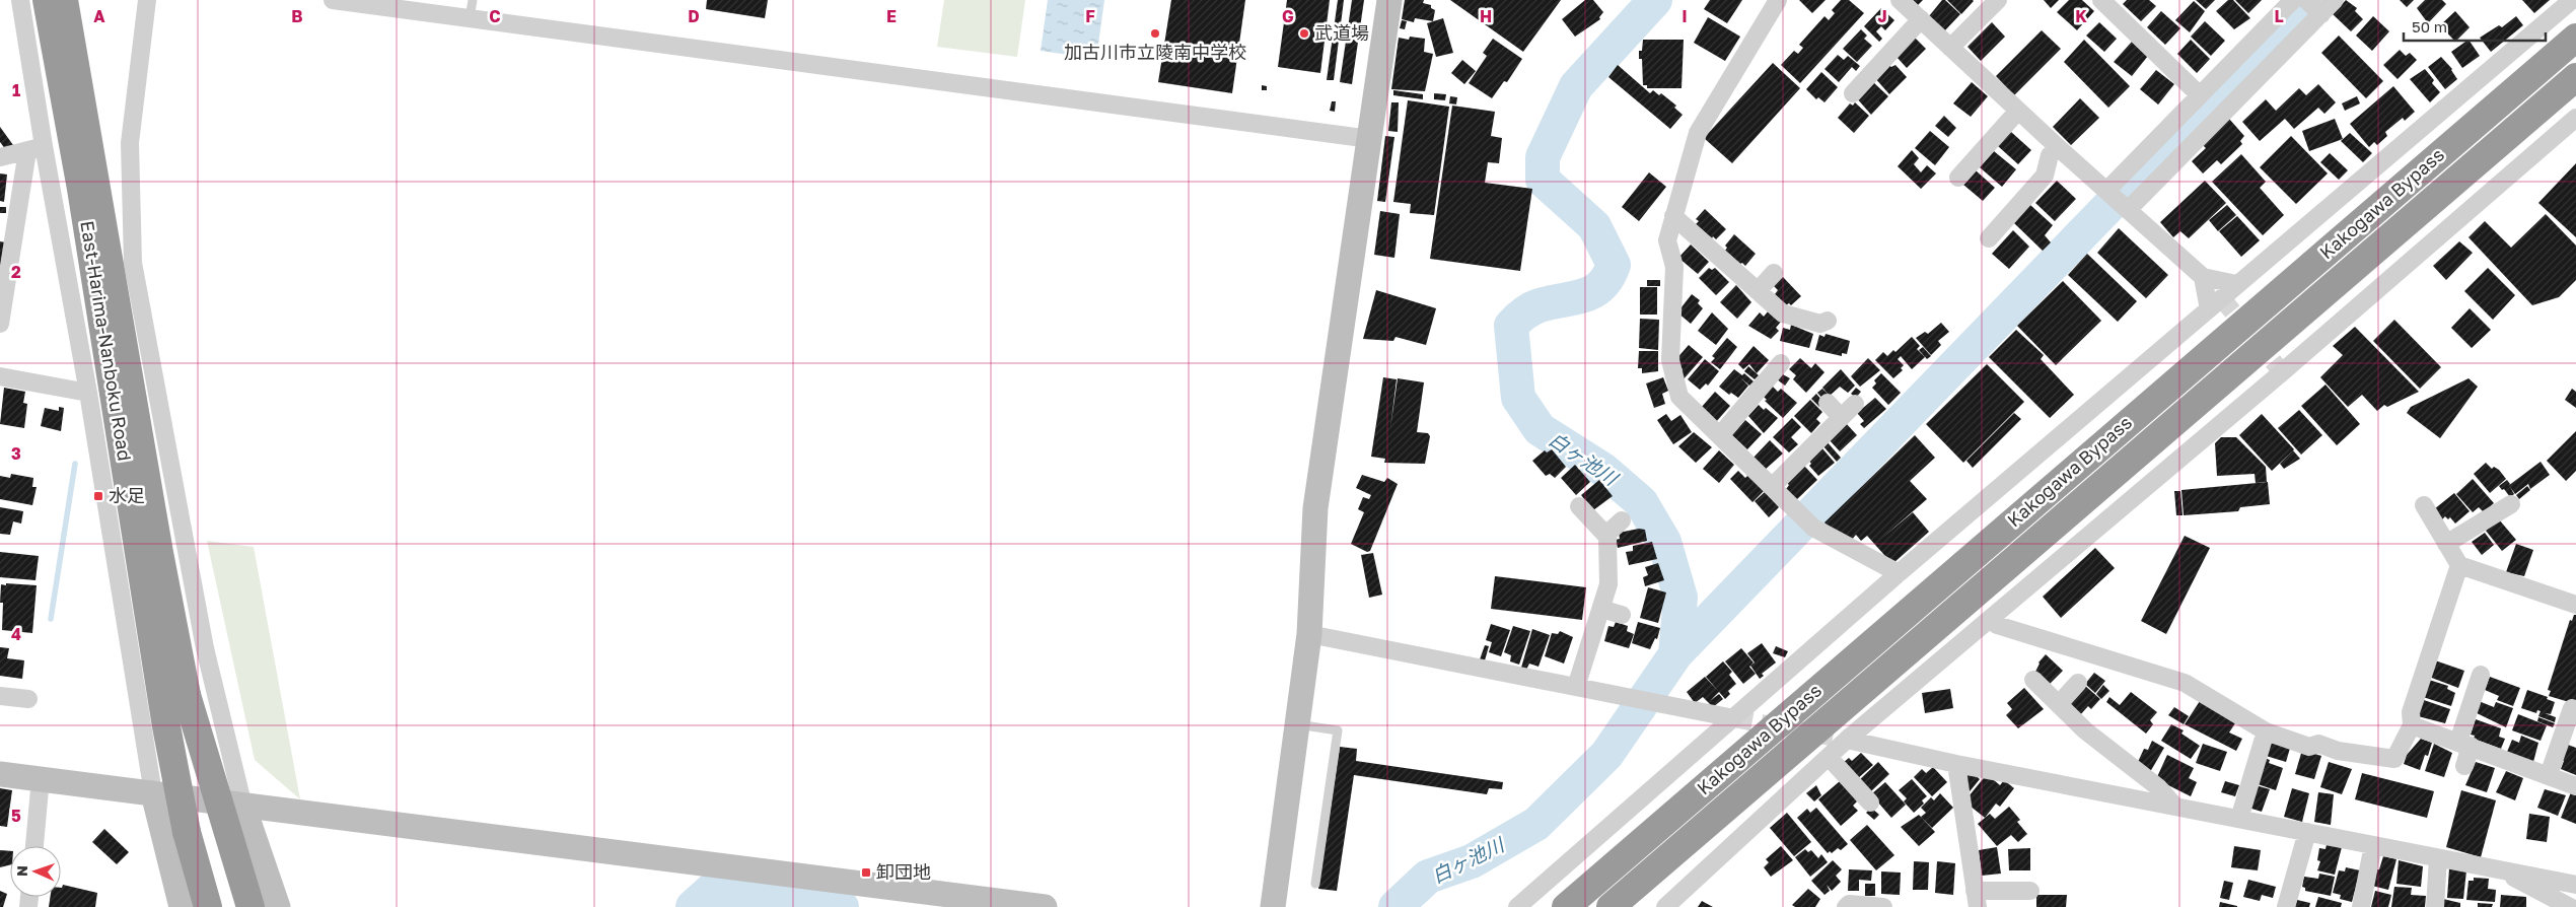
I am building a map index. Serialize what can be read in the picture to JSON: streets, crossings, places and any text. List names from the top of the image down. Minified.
{"streets":{"highway":["Kakogawa Bypass","East-Harima-Nanboku Road"]},"water":["白ヶ池川"],"places":{"other":["加古川市立陵南中学校","武道場"],"transit":["水足","卸団地"]},"scale_bar":"50 m","north":"left","grid":{"columns":["A","B","C","D","E","F","G","H","I","J","K","L"],"rows":["1","2","3","4","5"]}}
